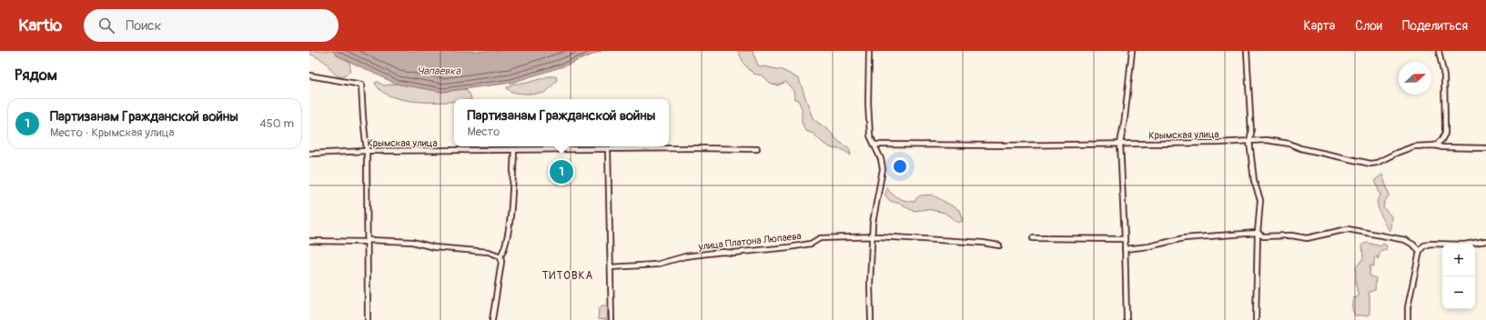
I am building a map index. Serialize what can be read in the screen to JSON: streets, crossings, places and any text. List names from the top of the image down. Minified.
{"streets":{"street":["Крымская улица","улица Платона Люпаева"]},"districts":["ТИТОВКА"],"water":["Чапаевка"],"north":"top right","page":{"header":"Kartio","search":"Поиск","nav":["Карта","Слои","Поделиться"],"heading":"Рядом","list":[{"mark":"1","name":"Партизанам Гражданской войны","note":"Место · Крымская улица","value":"450 m"}],"popup":["Партизанам Гражданской войны","Место"],"pins":"1","map_buttons":["+","−"]}}
